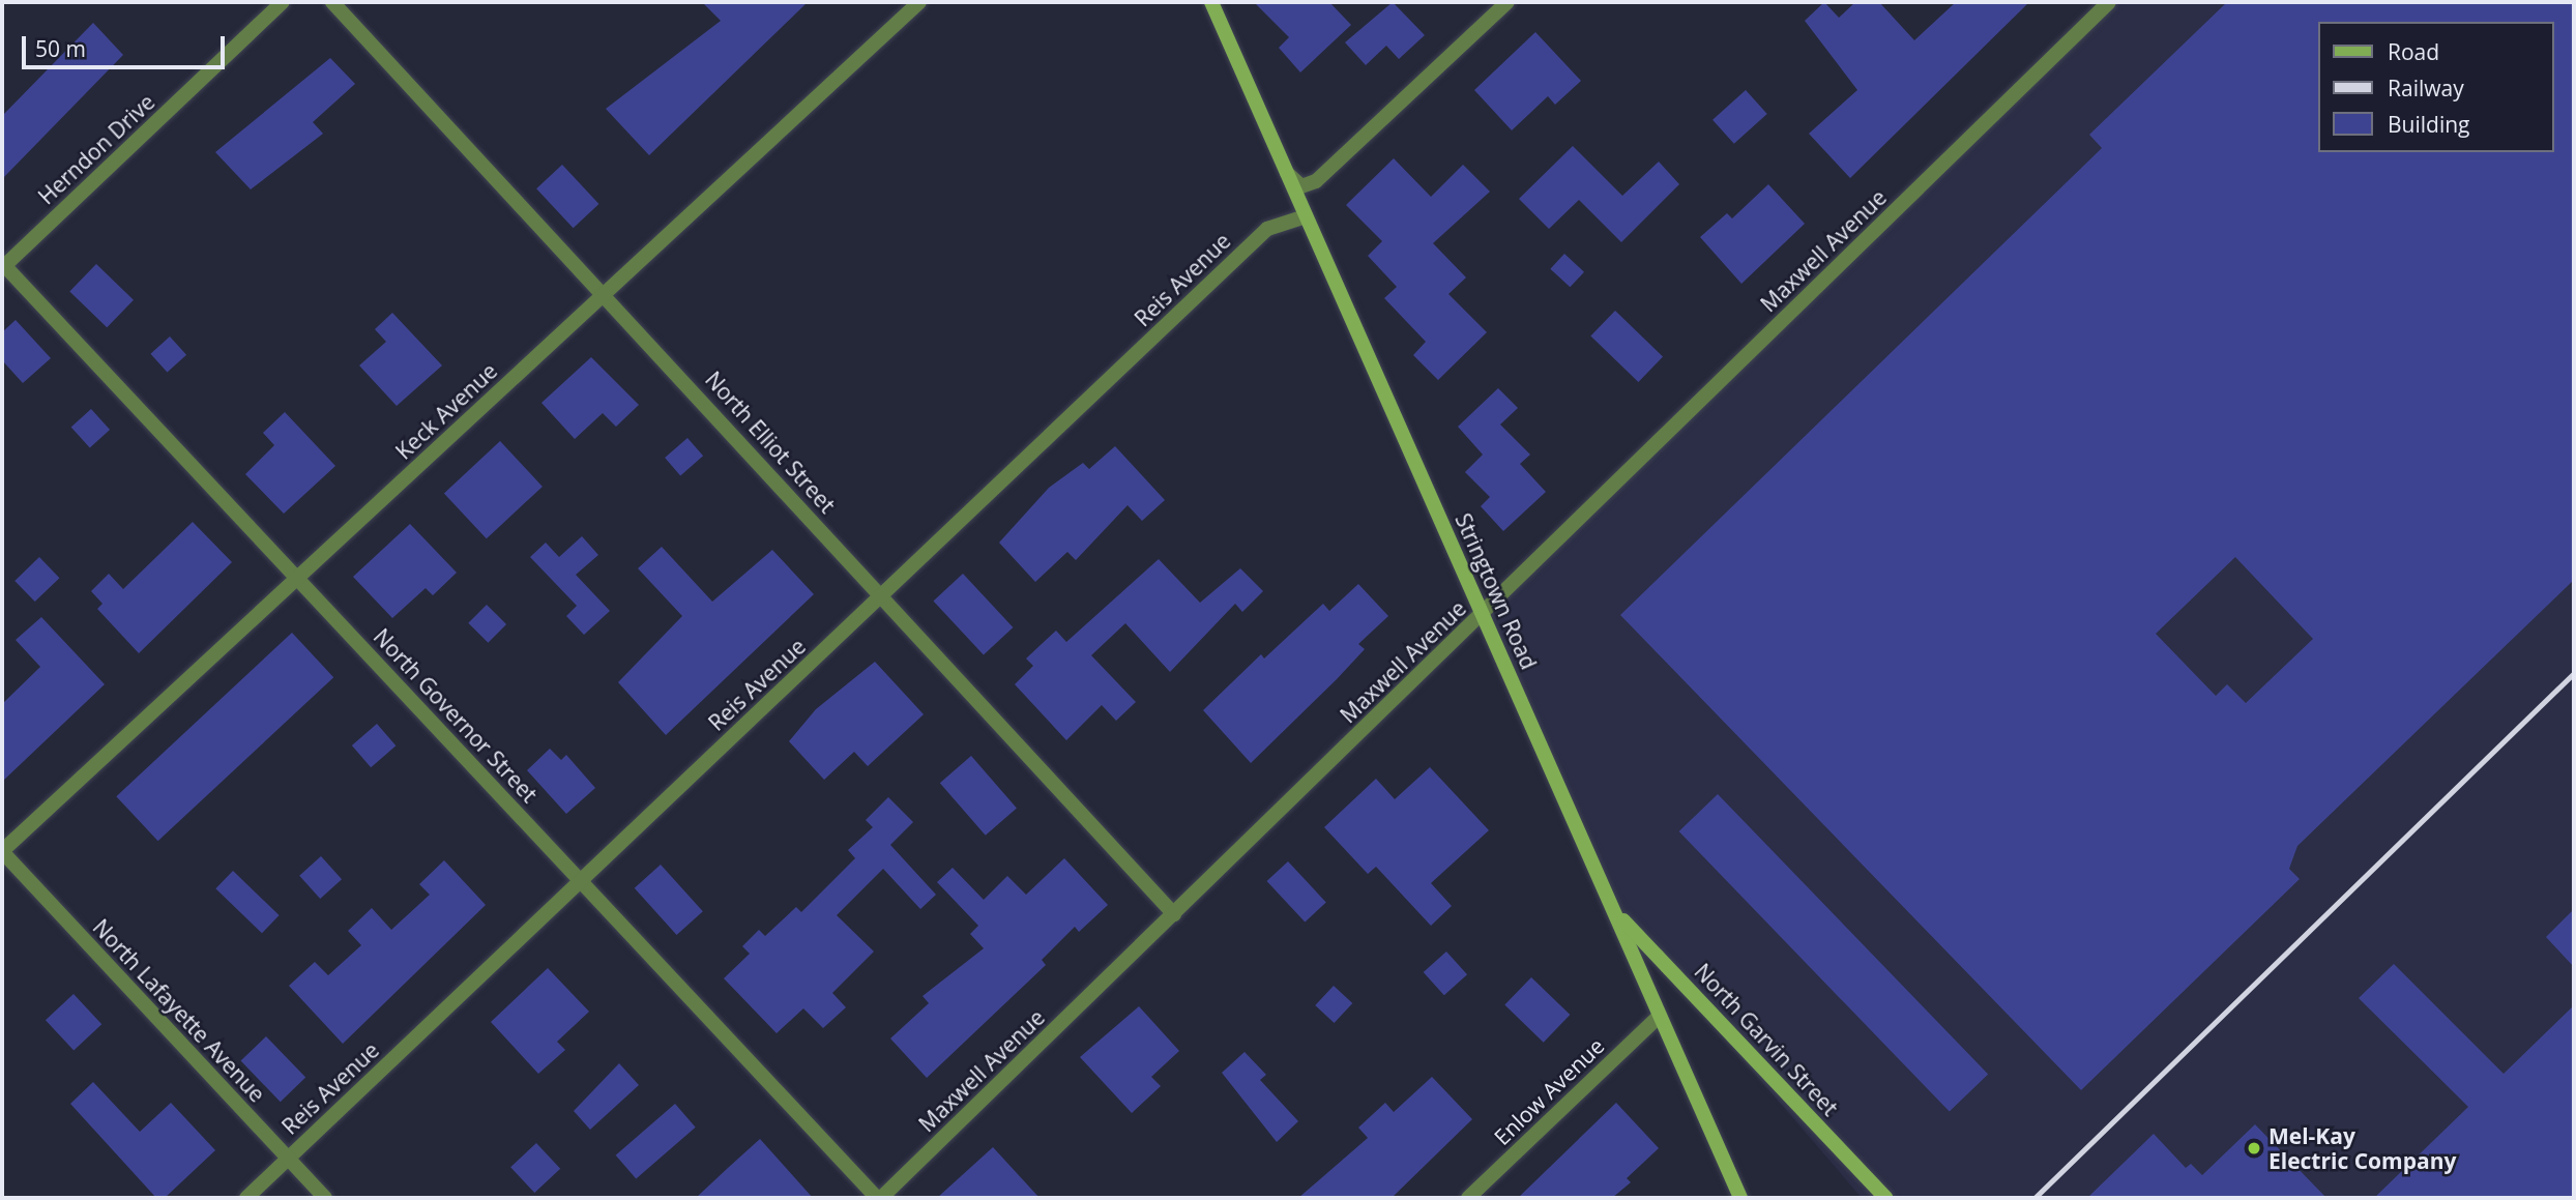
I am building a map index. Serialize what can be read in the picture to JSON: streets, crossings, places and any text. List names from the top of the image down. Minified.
{"streets":{"main road":["Stringtown Road","North Garvin Street"],"street":["Herndon Drive","Maxwell Avenue","Reis Avenue","Keck Avenue","North Elliot Street","North Governor Street","North Lafayette Avenue","Enlow Avenue"]},"crossings":[["Herndon Drive","North Governor Street"],["Maxwell Avenue","North Elliot Street"],["Maxwell Avenue","Stringtown Road"],["Maxwell Avenue","North Governor Street"],["Reis Avenue","North Elliot Street"],["Reis Avenue","Stringtown Road"],["Reis Avenue","North Governor Street"],["Reis Avenue","North Lafayette Avenue"],["Keck Avenue","North Elliot Street"],["Keck Avenue","North Governor Street"],["Keck Avenue","North Lafayette Avenue"],["Stringtown Road","North Garvin Street"],["Stringtown Road","Enlow Avenue"]],"places":["Mel-Kay Electric Company"],"legend":["Road","Railway","Building"],"scale_bar":"50 m"}
